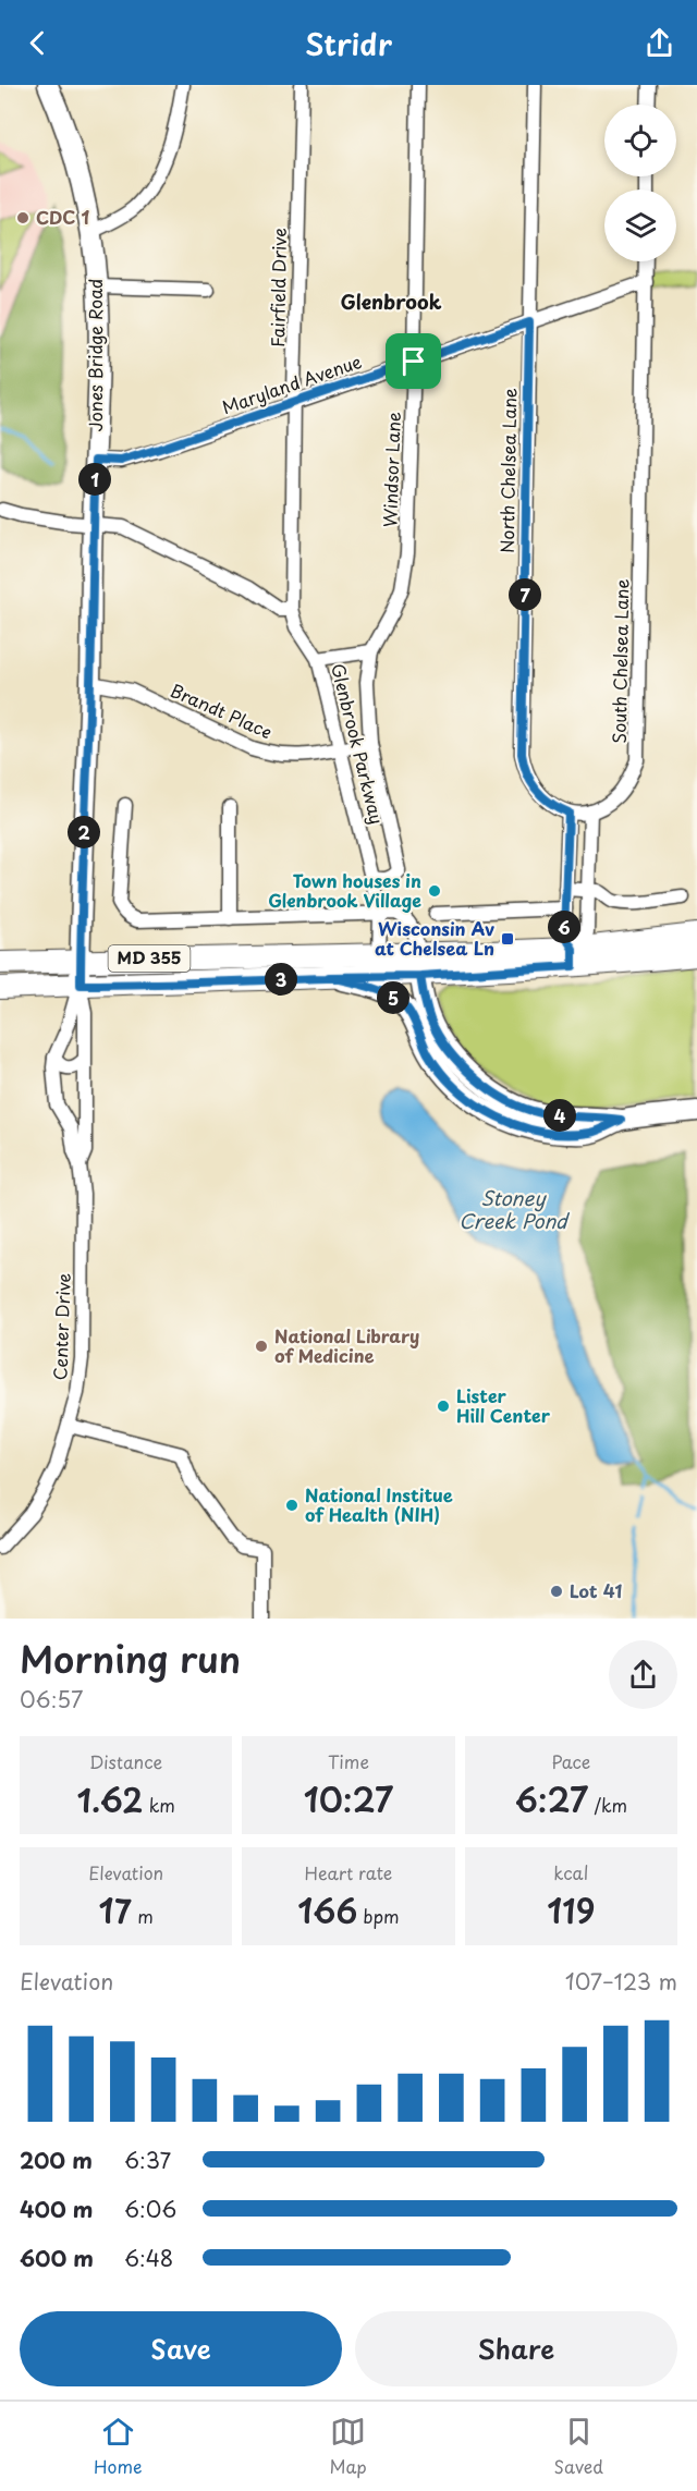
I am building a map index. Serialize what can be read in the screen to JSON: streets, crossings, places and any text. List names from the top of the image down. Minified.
{"streets":{"main road":["Jones Bridge Road","MD 355"],"street":["Fairfield Drive","Maryland Avenue","Windsor Lane","North Chelsea Lane","South Chelsea Lane","Brandt Place","Glenbrook Parkway","Center Drive"]},"crossings":[["Fairfield Drive","Maryland Avenue"],["Fairfield Drive","Glenbrook Parkway"],["Jones Bridge Road","Maryland Avenue"],["Jones Bridge Road","Brandt Place"],["Jones Bridge Road","MD 355"],["Jones Bridge Road","Center Drive"],["Maryland Avenue","Windsor Lane"],["Maryland Avenue","North Chelsea Lane"],["Maryland Avenue","South Chelsea Lane"],["Windsor Lane","Glenbrook Parkway"],["Brandt Place","Glenbrook Parkway"],["Glenbrook Parkway","MD 355"],["MD 355","Center Drive"]],"districts":["Glenbrook"],"water":["Stoney Creek Pond"],"places":{"other":["CDC 1","Town houses in Glenbrook Village","National Library of Medicine","Lister Hill Center","National Institue of Health (NIH)","Lot 41"],"transit":["Wisconsin Av at Chelsea Ln"]},"page":{"header":"Stridr","pins":["1","7","2","6","3","5","4"],"heading":["Morning run","06:57"],"stats":[["Distance","1.62 km"],["Time","10:27"],["Pace","6:27 /km"],["Elevation","17 m"],["Heart rate","166 bpm"],["kcal","119"]],"chart":["Elevation","107–123 m"],"list":[{"name":"200 m","note":"6:37"},{"name":"400 m","note":"6:06"},{"name":"600 m","note":"6:48"}],"buttons":["Save","Share"],"tabs":["Home","Map","Saved"]}}
